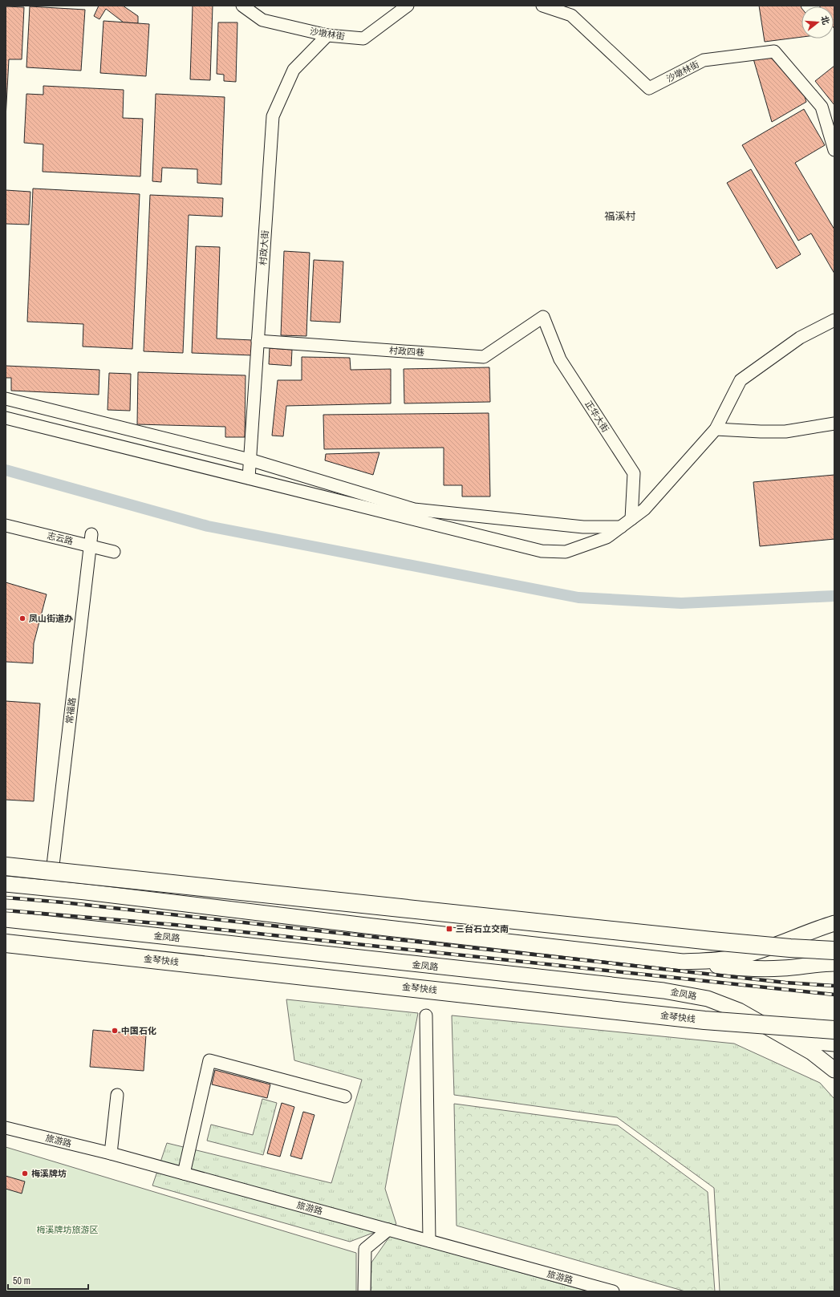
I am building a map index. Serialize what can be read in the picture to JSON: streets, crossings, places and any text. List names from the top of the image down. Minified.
{"streets":{"highway":["金琴快线"],"main road":["金凤路"],"street":["沙墩林街","村政大街","村政四巷","正华大街","志云路","常福路","旅游路"]},"crossings":[["沙墩林街","村政大街"],["村政大街","村政四巷"],["村政四巷","正华大街"],["志云路","常福路"]],"districts":["福溪村"],"parks":["梅溪牌坊旅游区"],"places":{"other":["凤山街道办","中国石化","梅溪牌坊"],"transit":["三台石立交南"]},"scale_bar":"50 m","north":"right"}
